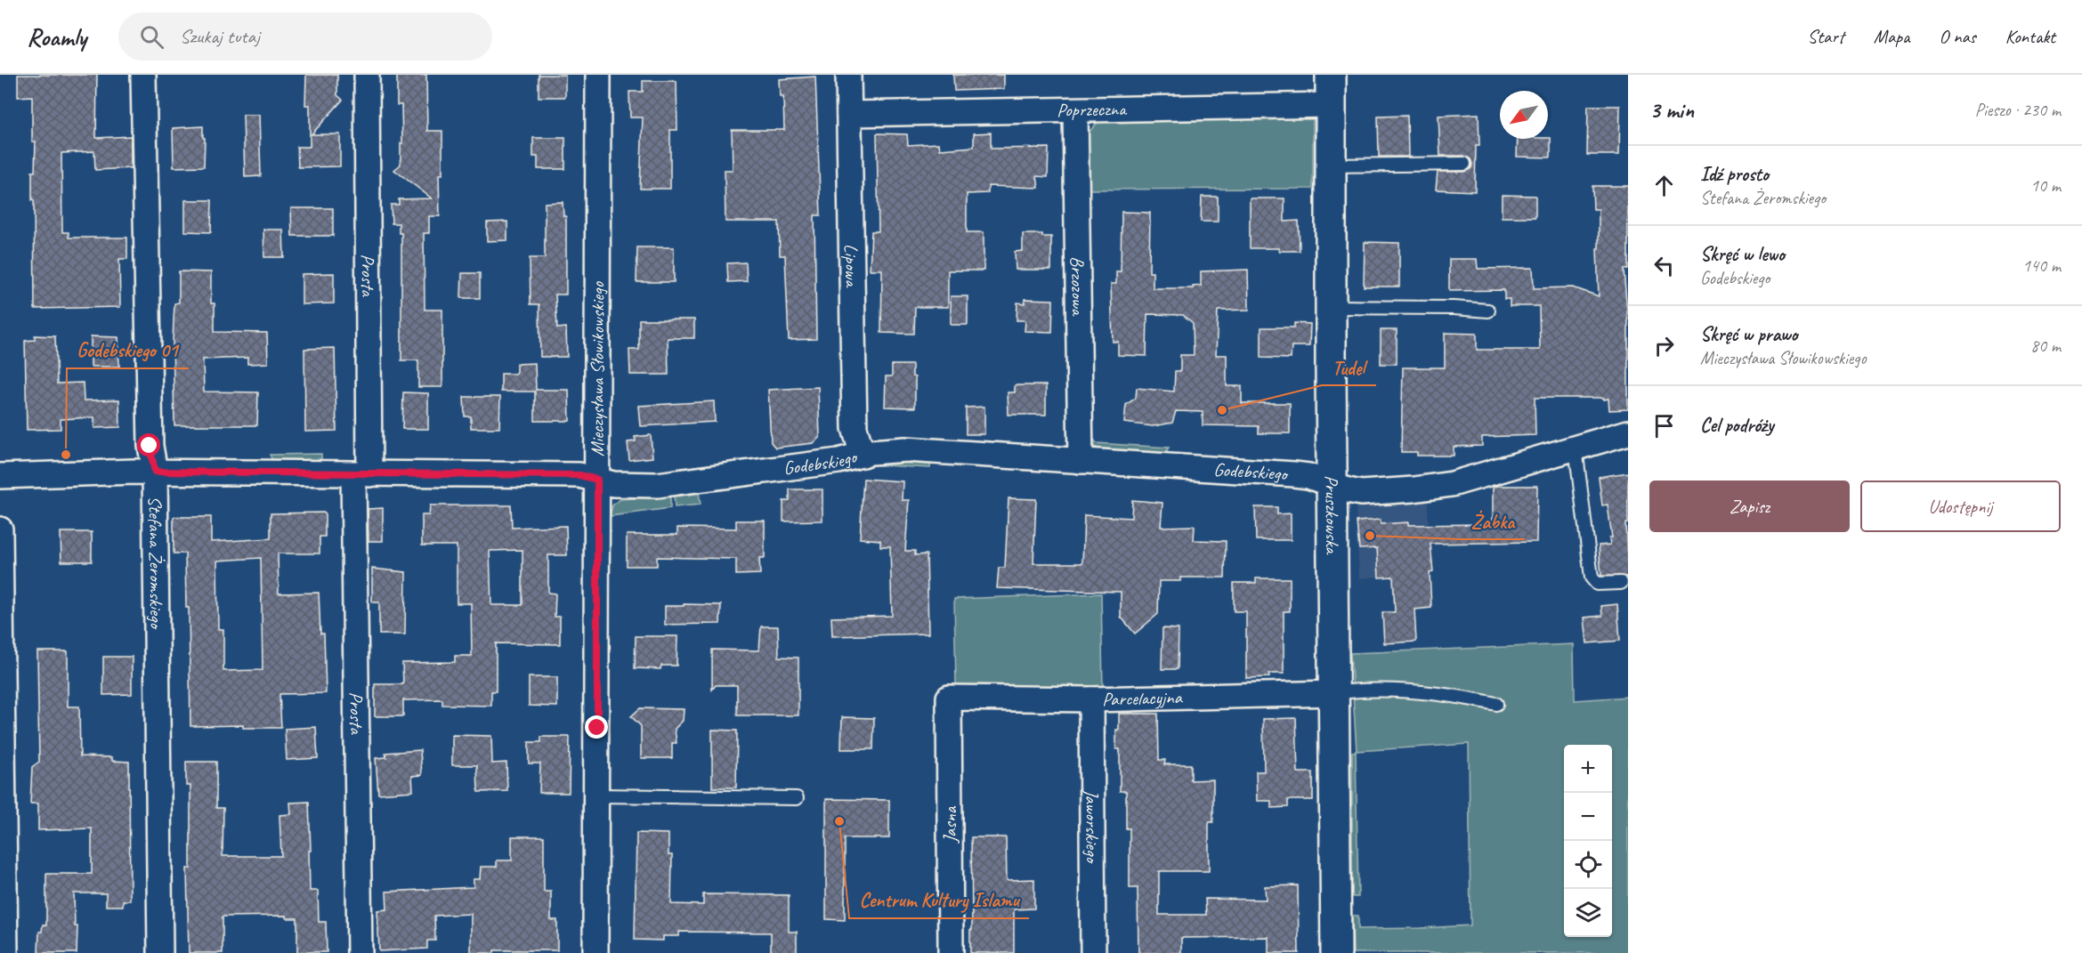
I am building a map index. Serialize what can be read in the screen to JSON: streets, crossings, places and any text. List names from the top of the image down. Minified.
{"streets":{"street":["Poprzeczna","Lipowa","Prosta","Brzozowa","Mieczysława Słowikowskiego","Godebskiego","Pruszkowska","Stefana Żeromskiego","Parcelacyjna","Jasna","Jaworskiego"]},"crossings":[["Poprzeczna","Lipowa"],["Poprzeczna","Brzozowa"],["Poprzeczna","Pruszkowska"],["Lipowa","Godebskiego"],["Prosta","Godebskiego"],["Brzozowa","Godebskiego"],["Mieczysława Słowikowskiego","Godebskiego"],["Godebskiego","Pruszkowska"],["Godebskiego","Stefana Żeromskiego"],["Pruszkowska","Parcelacyjna"],["Parcelacyjna","Jasna"],["Parcelacyjna","Jaworskiego"]],"places":["Tudel","Godebskiego 01","Żabka","Centrum Kultury Islamu"],"north":"bottom left","page":{"header":"Roamly","search":"Szukaj tutaj","nav":["Start","Mapa","O nas","Kontakt"],"heading":["3 min","Pieszo · 230 m"],"list":[["Idź prosto","Stefana Żeromskiego","10 m"],["Skręć w lewo","Godebskiego","140 m"],["Skręć w prawo","Mieczysława Słowikowskiego","80 m"],"Cel podróży"],"buttons":["Zapisz","Udostępnij"],"map_buttons":["+","−"]}}
